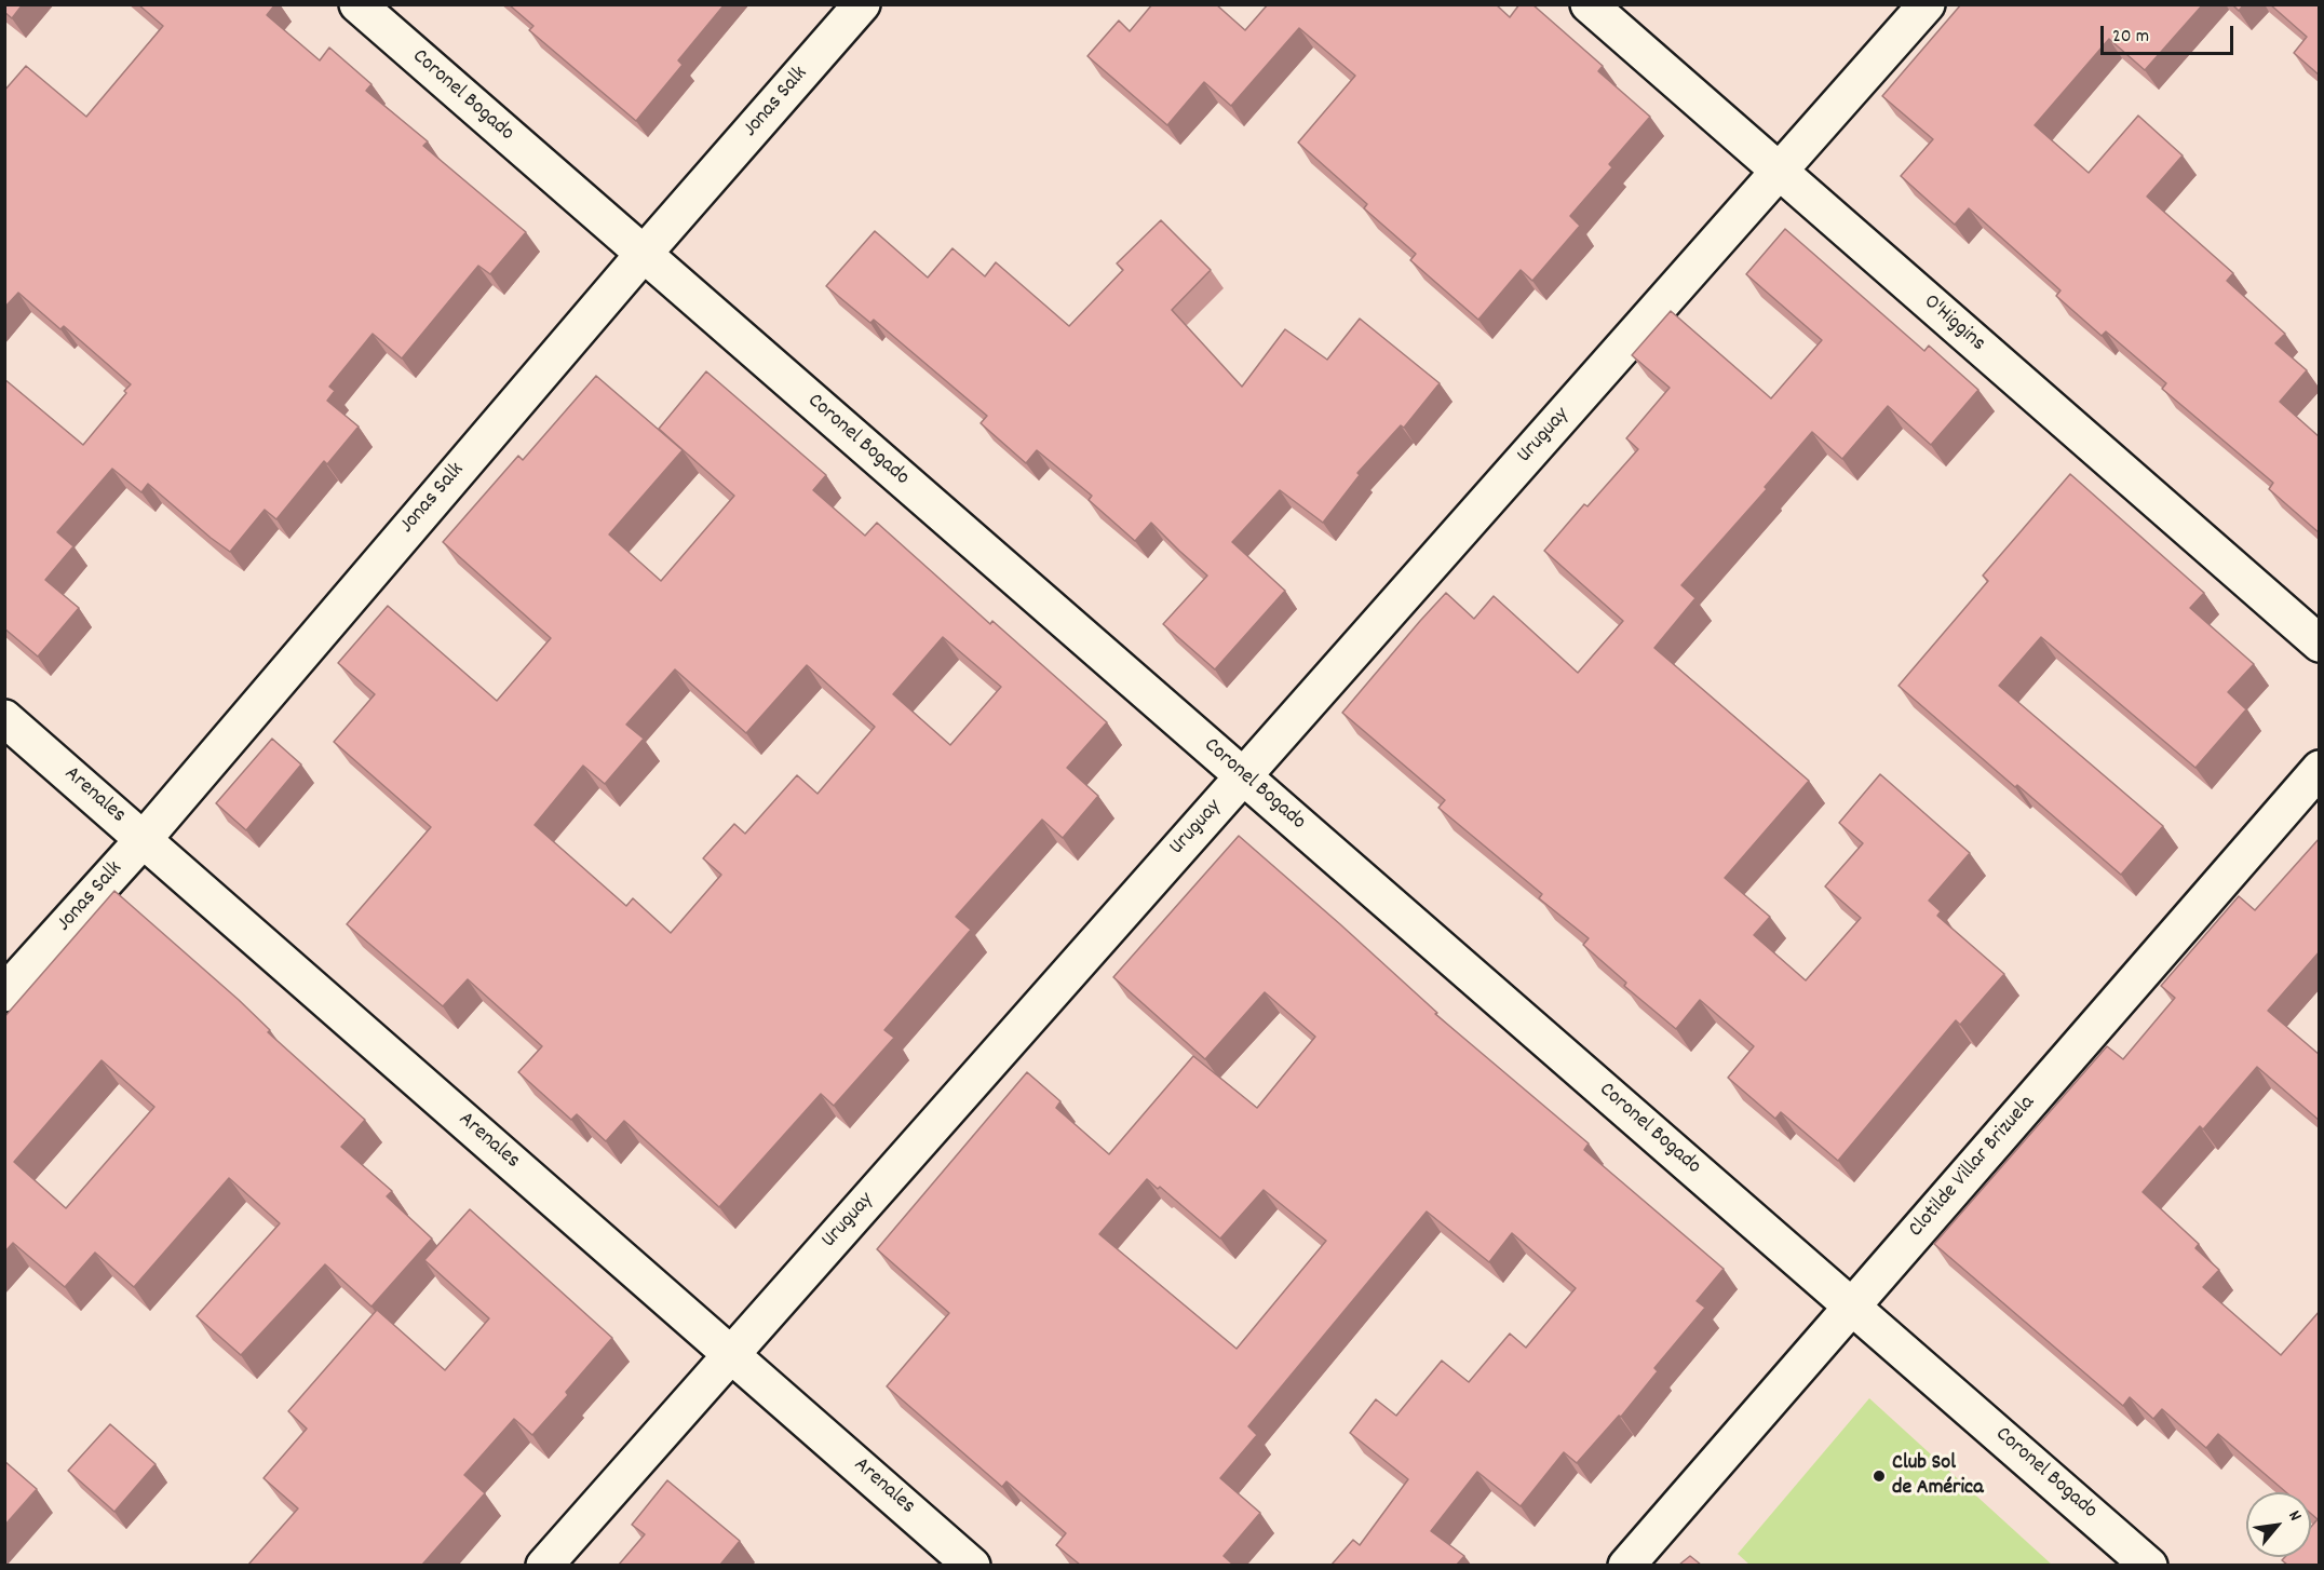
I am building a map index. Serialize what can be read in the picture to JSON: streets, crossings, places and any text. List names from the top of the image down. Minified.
{"streets":{"street":["Coronel Bogado","Jonas Salk","O'Higgins","Uruguay","Arenales","Clotilde Villar Brizuela"]},"crossings":[["Coronel Bogado","Jonas Salk"],["Coronel Bogado","Uruguay"],["Coronel Bogado","Clotilde Villar Brizuela"],["Jonas Salk","Arenales"],["O'Higgins","Uruguay"],["Uruguay","Arenales"]],"places":["Club Sol de América"],"scale_bar":"20 m","north":"top right"}
